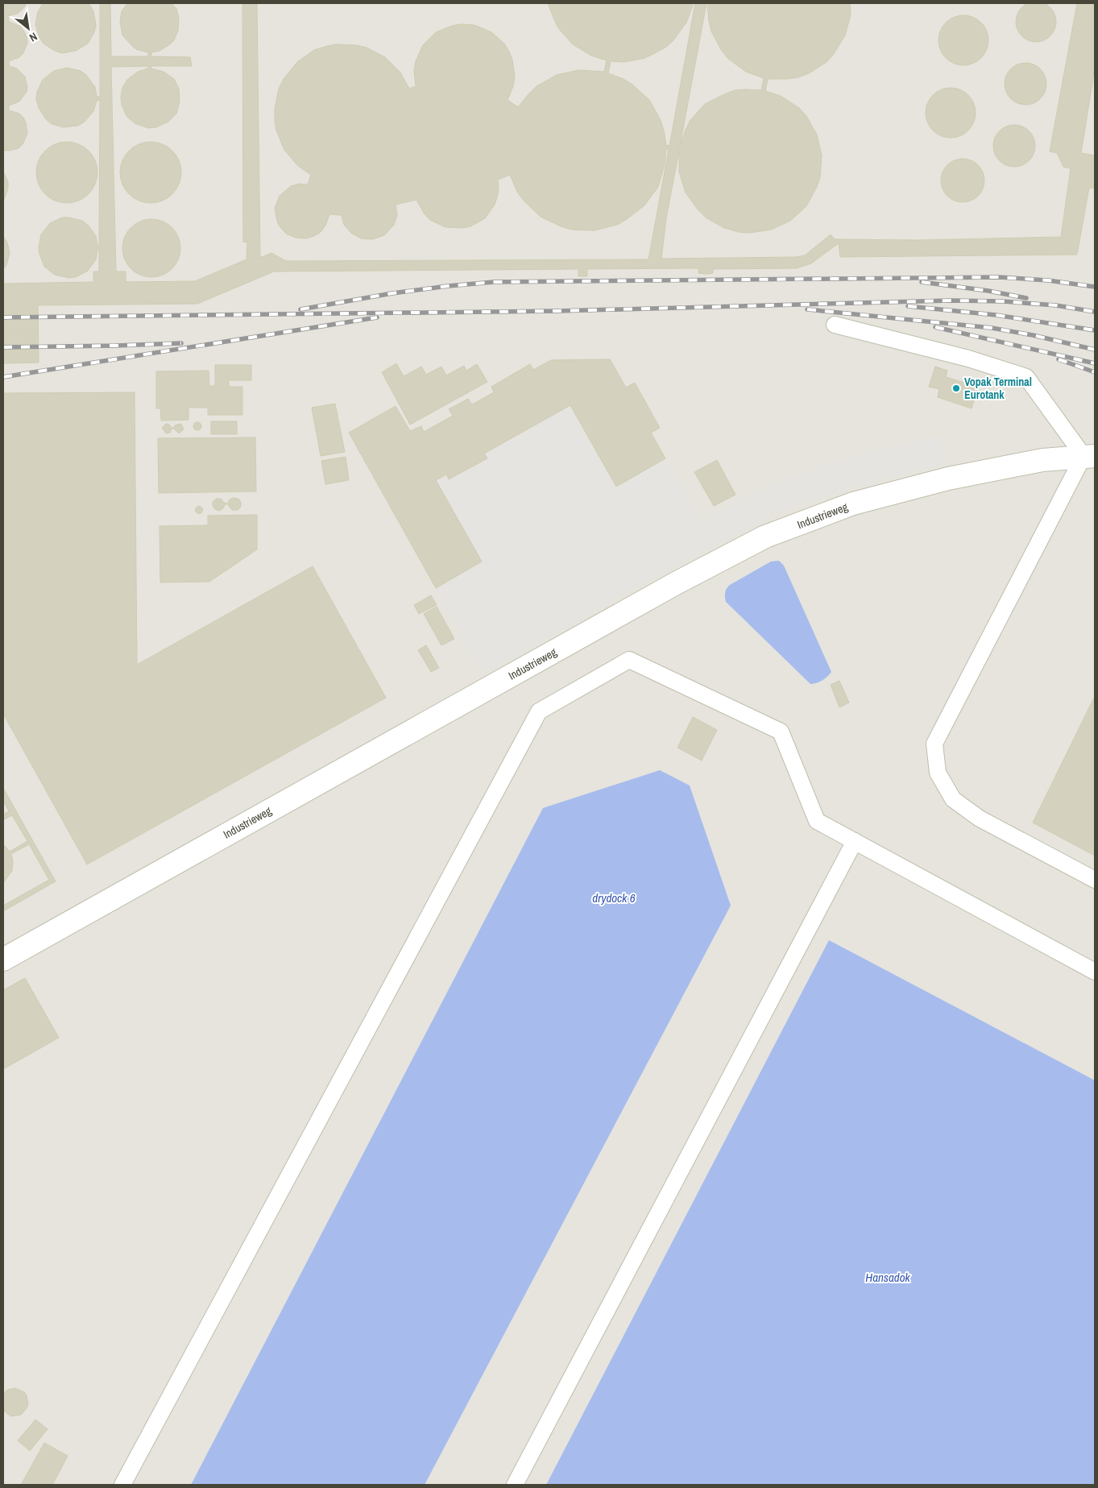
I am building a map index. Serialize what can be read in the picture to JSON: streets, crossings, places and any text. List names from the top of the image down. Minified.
{"streets":{"street":["Industrieweg"]},"water":["drydock 6","Hansadok"],"places":["Vopak Terminal Eurotank"],"north":"bottom right"}
